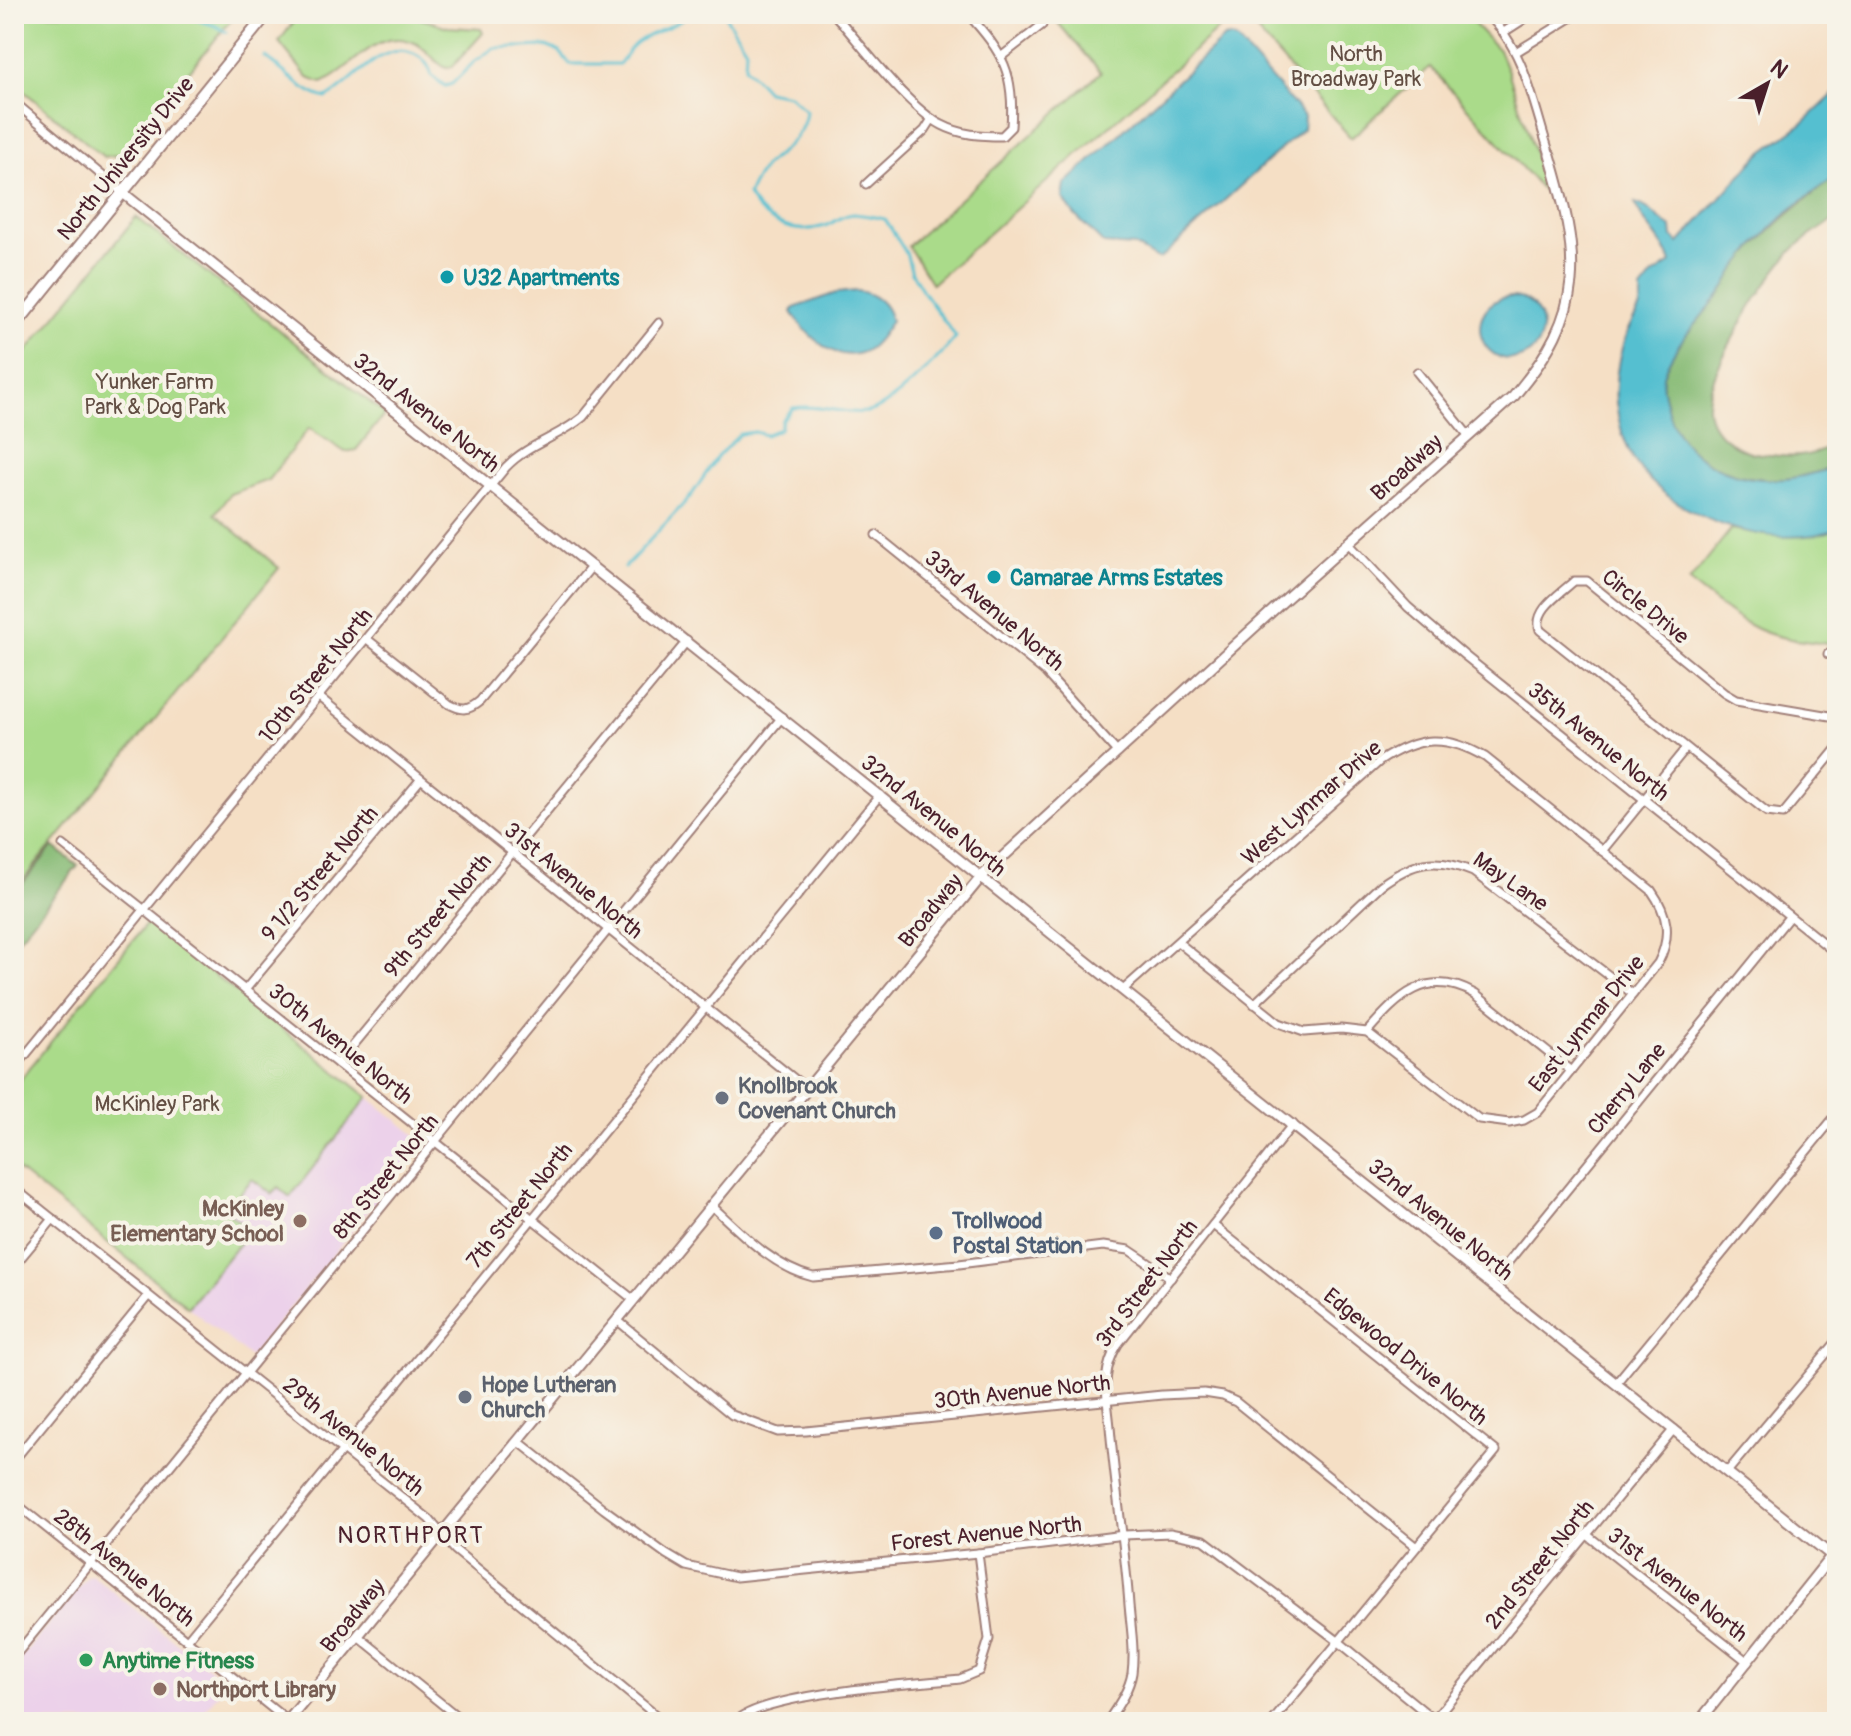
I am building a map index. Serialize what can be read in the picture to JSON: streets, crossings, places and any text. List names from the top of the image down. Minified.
{"streets":{"main road":["North University Drive"],"street":["32nd Avenue North","Broadway","Circle Drive","33rd Avenue North","10th Street North","35th Avenue North","West Lynmar Drive","9 1/2 Street North","31st Avenue North","May Lane","9th Street North","East Lynmar Drive","30th Avenue North","Cherry Lane","8th Street North","7th Street North","3rd Street North","Edgewood Drive North","29th Avenue North","Forest Avenue North","2nd Street North","28th Avenue North"]},"crossings":[["North University Drive","32nd Avenue North"],["32nd Avenue North","Broadway"],["32nd Avenue North","10th Street North"],["32nd Avenue North","West Lynmar Drive"],["32nd Avenue North","9th Street North"],["32nd Avenue North","Cherry Lane"],["32nd Avenue North","8th Street North"],["32nd Avenue North","7th Street North"],["32nd Avenue North","3rd Street North"],["32nd Avenue North","2nd Street North"],["Broadway","33rd Avenue North"],["Broadway","35th Avenue North"],["Broadway","31st Avenue North"],["Broadway","30th Avenue North"],["Broadway","29th Avenue North"],["Broadway","Forest Avenue North"],["Broadway","28th Avenue North"],["10th Street North","31st Avenue North"],["10th Street North","30th Avenue North"],["35th Avenue North","Cherry Lane"],["West Lynmar Drive","East Lynmar Drive"],["9 1/2 Street North","31st Avenue North"],["9 1/2 Street North","30th Avenue North"],["31st Avenue North","9th Street North"],["31st Avenue North","8th Street North"],["31st Avenue North","7th Street North"],["31st Avenue North","2nd Street North"],["May Lane","East Lynmar Drive"],["9th Street North","30th Avenue North"],["30th Avenue North","8th Street North"],["30th Avenue North","7th Street North"],["30th Avenue North","3rd Street North"],["30th Avenue North","Edgewood Drive North"],["8th Street North","29th Avenue North"],["8th Street North","28th Avenue North"],["7th Street North","29th Avenue North"],["7th Street North","28th Avenue North"],["3rd Street North","Edgewood Drive North"],["3rd Street North","Forest Avenue North"],["Edgewood Drive North","Forest Avenue North"],["Forest Avenue North","2nd Street North"]],"districts":["NORTHPORT"],"parks":["North Broadway Park","Yunker Farm Park & Dog Park","McKinley Park"],"places":["U32 Apartments","Camarae Arms Estates","Knollbrook Covenant Church","McKinley Elementary School","Trollwood Postal Station","Hope Lutheran Church","Anytime Fitness","Northport Library"],"north":"top right"}
